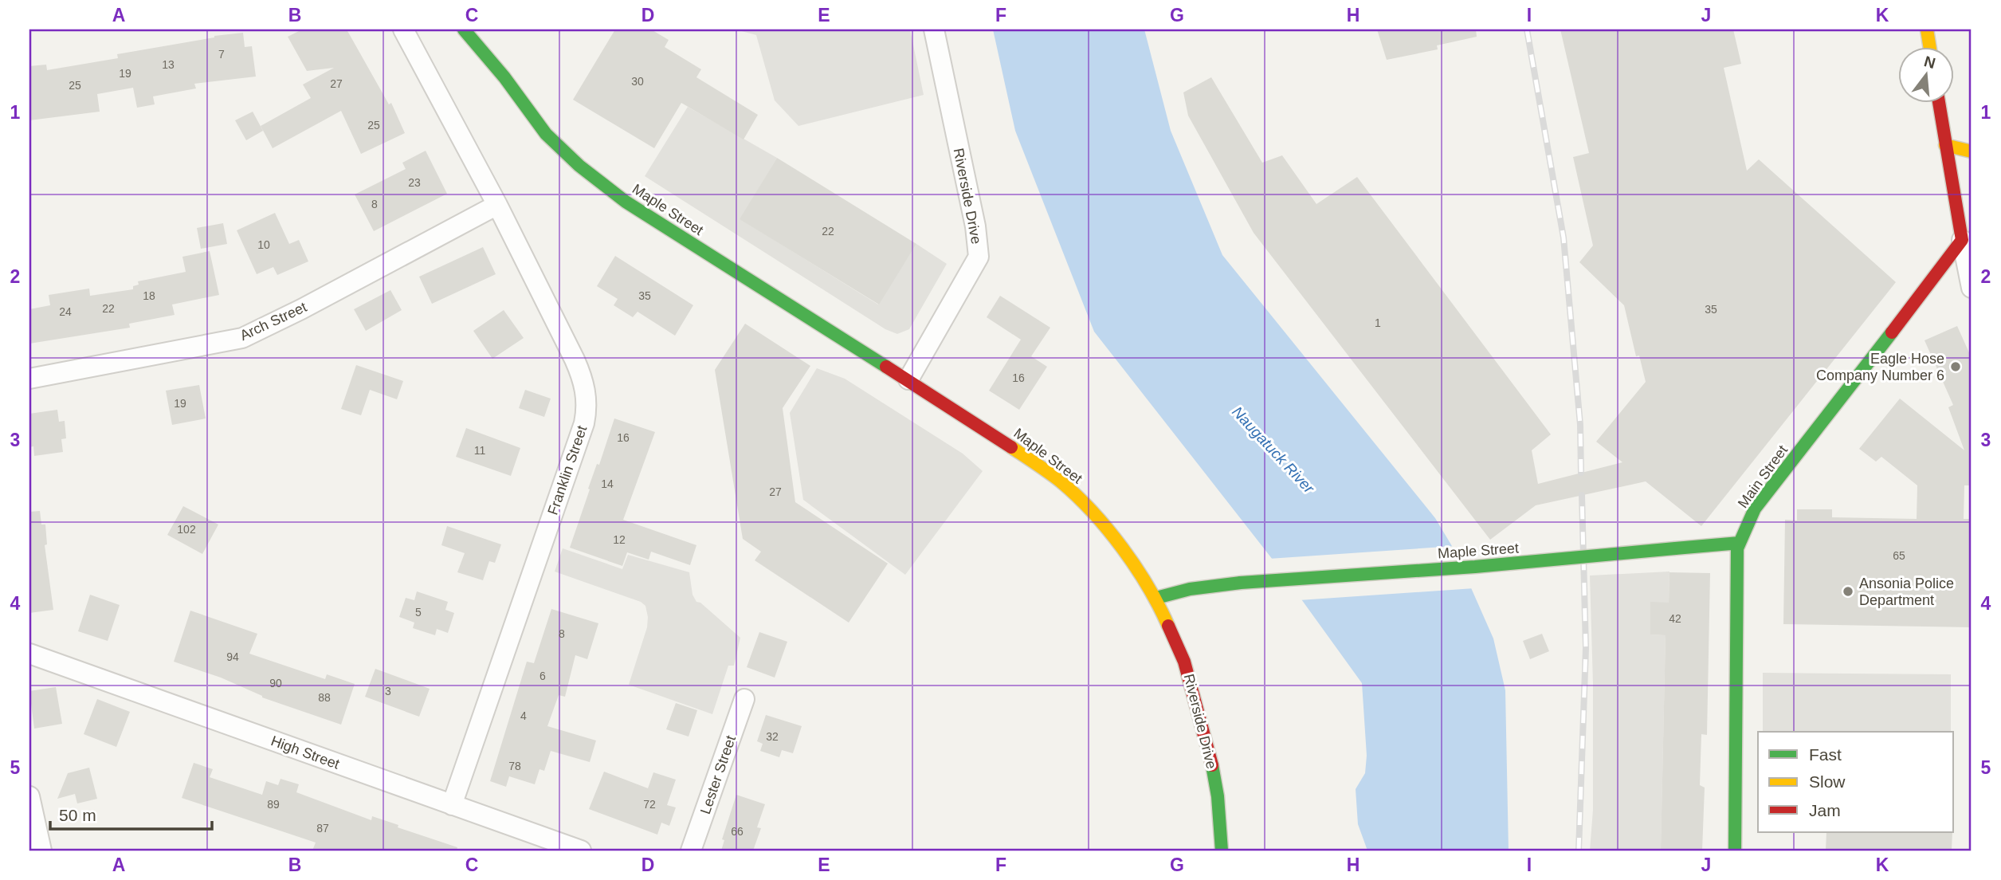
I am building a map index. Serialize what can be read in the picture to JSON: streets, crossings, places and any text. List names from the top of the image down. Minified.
{"streets":{"main road":["Riverside Drive","Maple Street","Main Street"],"street":["Arch Street","Franklin Street","High Street","Lester Street"]},"crossings":[["Riverside Drive","Maple Street"],["Maple Street","Main Street"],["Arch Street","Franklin Street"],["Franklin Street","High Street"]],"water":["Naugatuck River"],"places":["Eagle Hose Company Number 6","Ansonia Police Department"],"house_numbers":["7","13","19","30","27","25","25","23","8","22","10","18","35","22","35","24","1","16","19","16","11","14","27","102","12","65","5","42","8","94","6","90","3","88","4","32","78","89","72","87","66"],"legend":["Fast","Slow","Jam"],"scale_bar":"50 m","north":"top","grid":{"columns":["A","B","C","D","E","F","G","H","I","J","K"],"rows":["1","2","3","4","5"]}}
